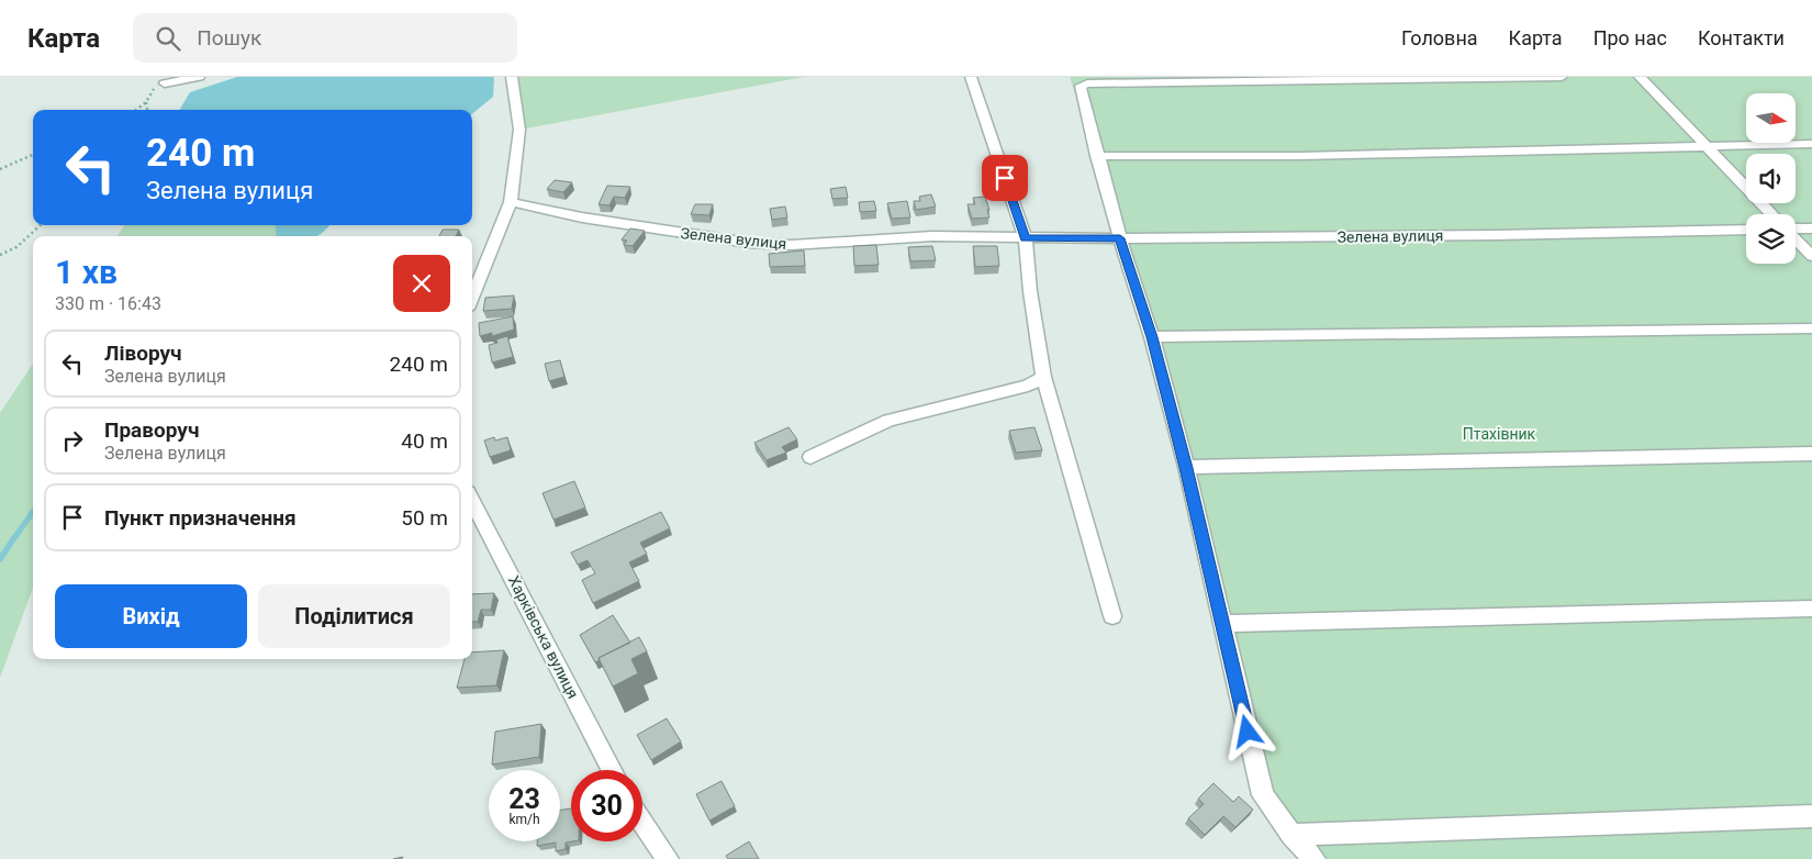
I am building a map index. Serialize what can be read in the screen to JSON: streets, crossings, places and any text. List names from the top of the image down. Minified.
{"streets":{"street":["Зелена вулиця","Харківська вулиця"]},"parks":["Птахівник"],"north":"right","page":{"header":"Карта","search":"Пошук","nav":["Головна","Карта","Про нас","Контакти"],"turn":["240 m","Зелена вулиця"],"heading":["1 хв","330 m · 16:43"],"list":[{"name":"Ліворуч","note":"Зелена вулиця","value":"240 m"},{"name":"Праворуч","note":"Зелена вулиця","value":"40 m"},{"name":"Пункт призначення","value":"50 m"}],"buttons":["Вихід","Поділитися"],"speed":"23 km/h","limit":"30"}}
